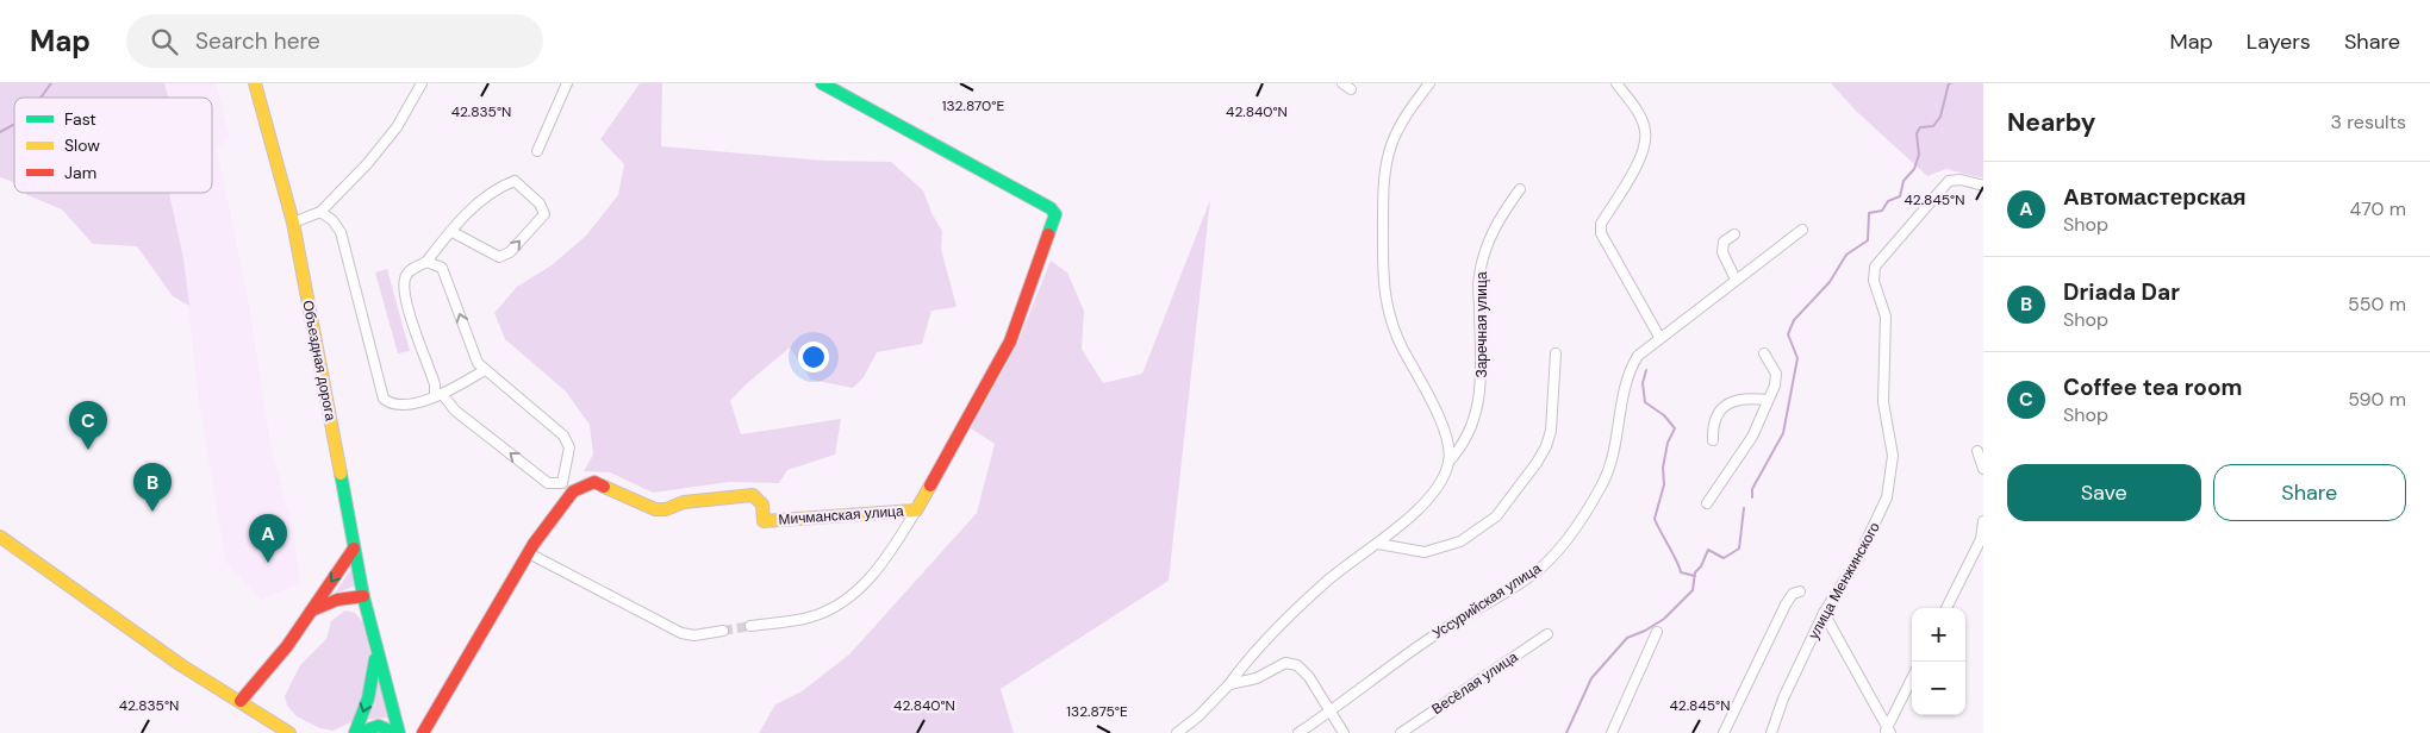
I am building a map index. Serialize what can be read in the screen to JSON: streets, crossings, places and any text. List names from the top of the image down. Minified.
{"streets":{"main road":["Объездная дорога","Мичманская улица"],"street":["Заречная улица","улица Менжинского","Уссурийская улица","Весёлая улица"]},"legend":["Fast","Slow","Jam"],"page":{"header":"Map","search":"Search here","nav":["Map","Layers","Share"],"heading":["Nearby","3 results"],"list":[{"mark":"A","name":"Автомастерская","note":"Shop","value":"470 m"},{"mark":"B","name":"Driada Dar","note":"Shop","value":"550 m"},{"mark":"C","name":"Coffee tea room","note":"Shop","value":"590 m"}],"pins":["C","B","A"],"buttons":["Save","Share"],"map_buttons":["+","−"]},"coordinates":["132.870°E","42.835°N","42.840°N","42.845°N","132.875°E"]}
